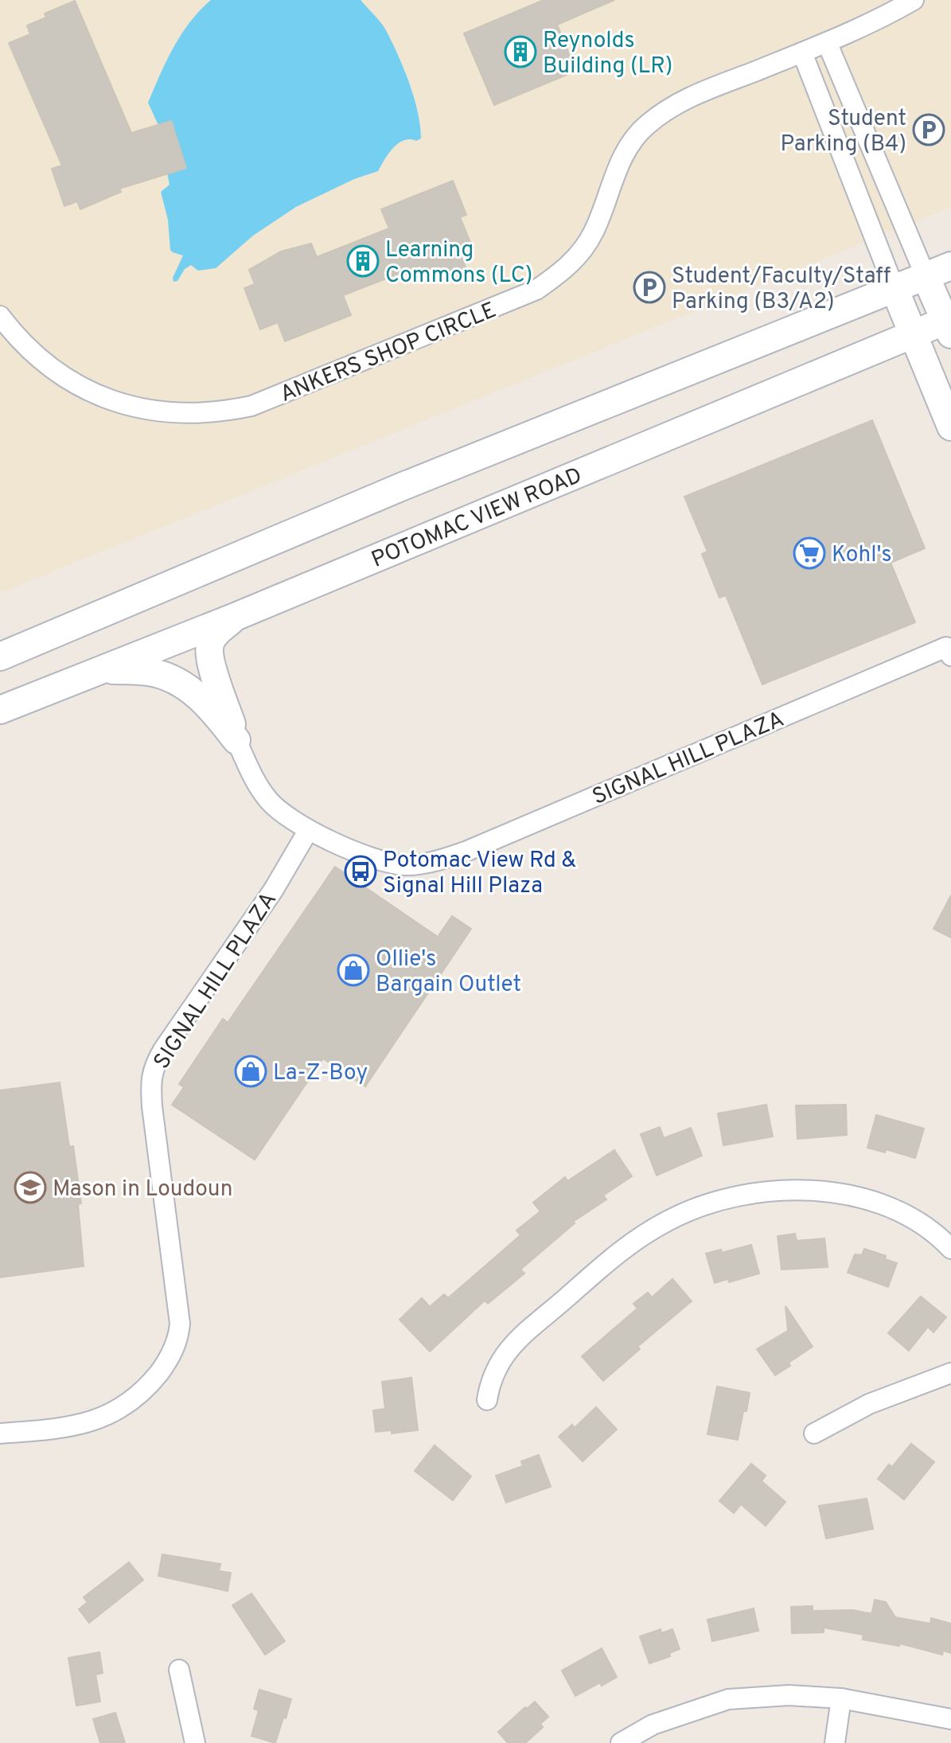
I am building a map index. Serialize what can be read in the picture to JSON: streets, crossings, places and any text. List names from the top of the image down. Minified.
{"streets":{"main road":["POTOMAC VIEW ROAD"],"street":["ANKERS SHOP CIRCLE","SIGNAL HILL PLAZA"]},"places":{"building":["Reynolds Building (LR)","Learning Commons (LC)"],"parking":["Student Parking (B4)","Student/Faculty/Staff Parking (B3/A2)"],"supermarket":["Kohl's"],"bus stop":["Potomac View Rd & Signal Hill Plaza"],"shop":["Ollie's Bargain Outlet","La-Z-Boy"],"school or university":["Mason in Loudoun"]}}
